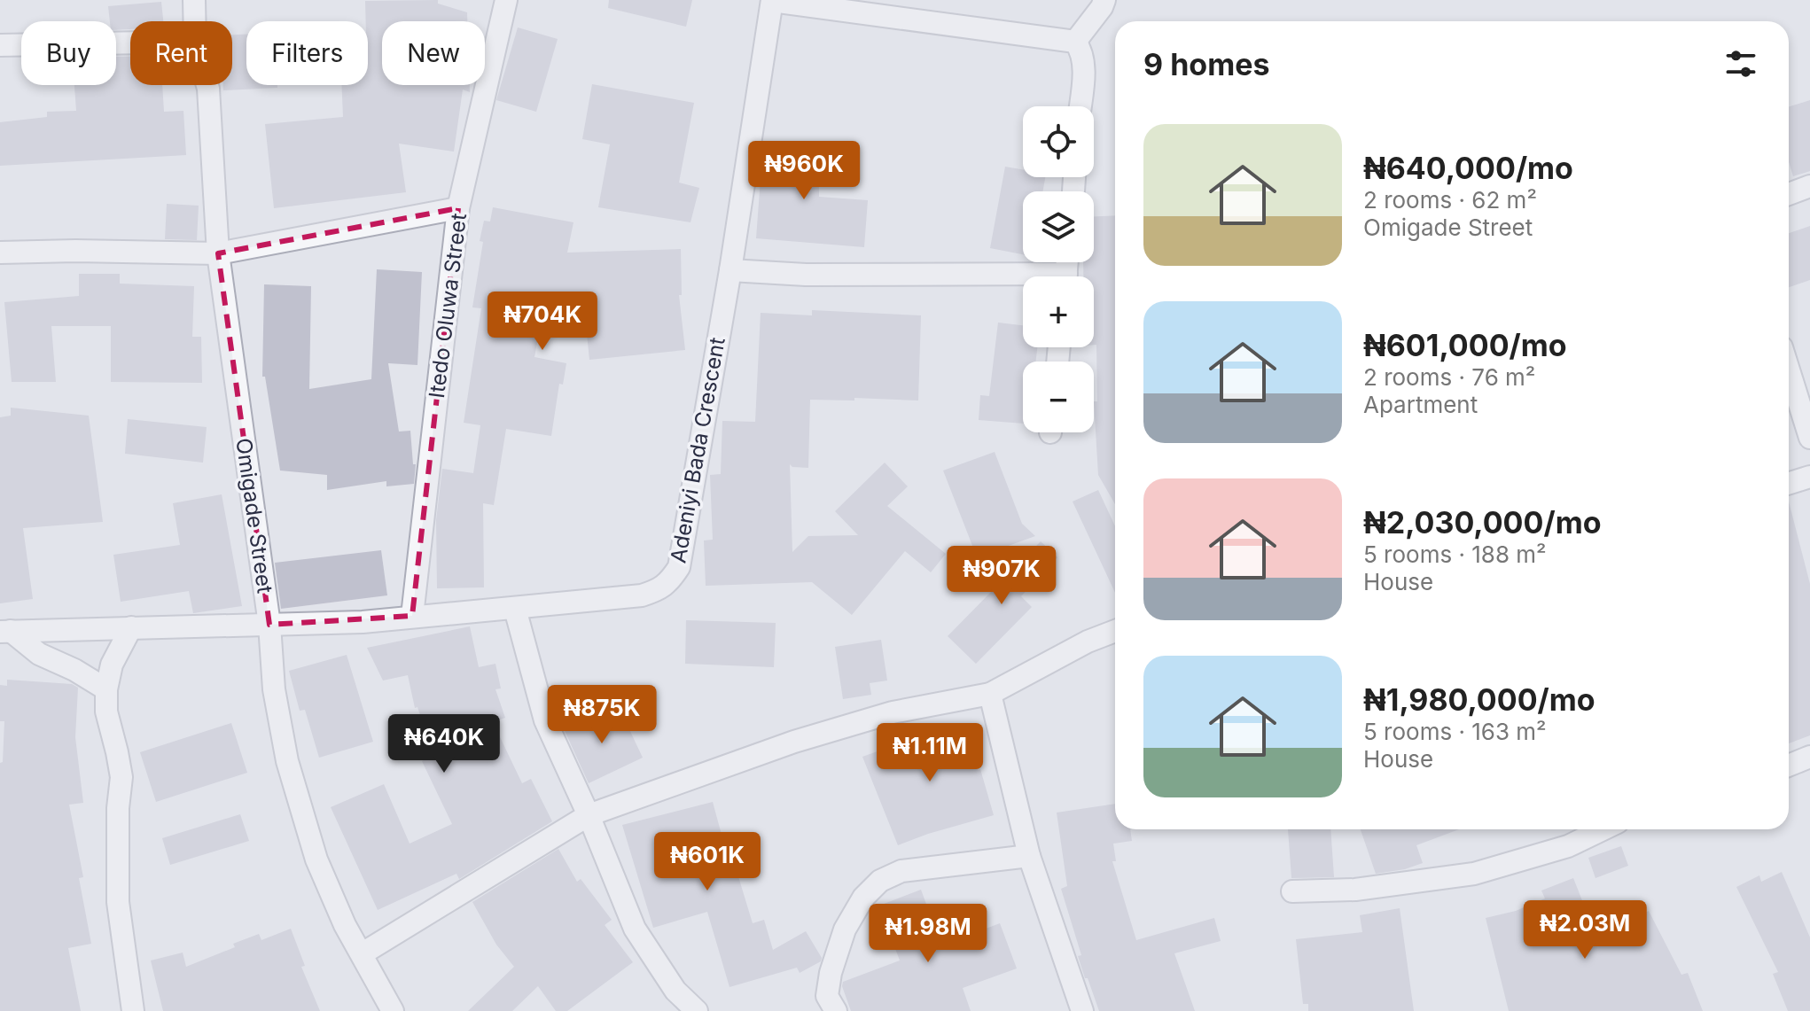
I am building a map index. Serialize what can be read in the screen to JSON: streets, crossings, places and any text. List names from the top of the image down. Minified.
{"streets":{"street":["Itedo Oluwa Street","Adeniyi Bada Crescent","Omigade Street"]},"crossings":[["Itedo Oluwa Street","Adeniyi Bada Crescent"],["Adeniyi Bada Crescent","Omigade Street"]],"page":{"chip":["Buy","Rent","Filters","New"],"heading":"9 homes","map_buttons":["+","−"],"list":[{"name":"₦640,000/mo","note":"2 rooms · 62 m² · Omigade Street"},{"name":"₦601,000/mo","note":"2 rooms · 76 m² · Apartment"},{"name":"₦2,030,000/mo","note":"5 rooms · 188 m² · House"},{"name":"₦1,980,000/mo","note":"5 rooms · 163 m² · House"}],"price":["₦960K","₦704K","₦907K","₦875K","₦640K","₦1.11M","₦601K","₦2.03M","₦1.98M"]}}
